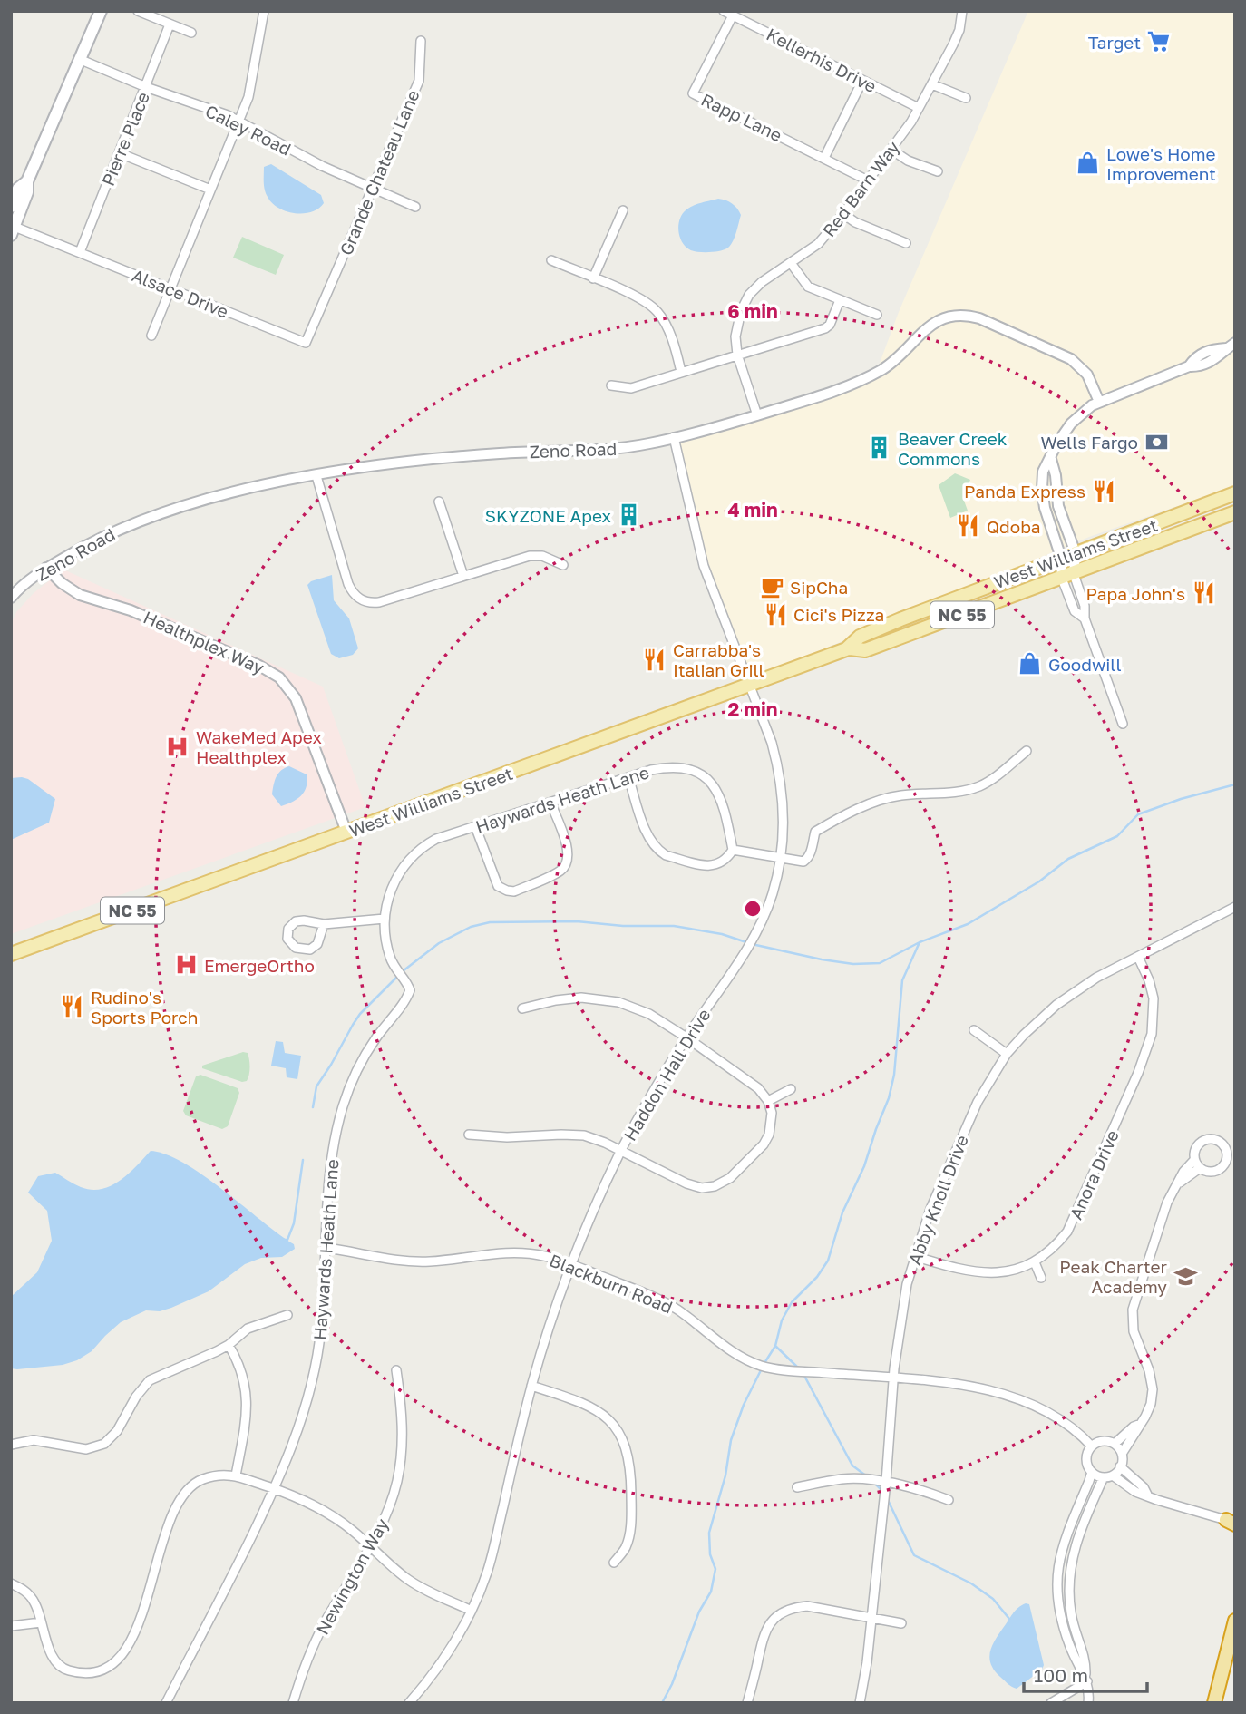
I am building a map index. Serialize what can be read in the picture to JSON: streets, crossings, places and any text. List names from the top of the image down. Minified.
{"streets":{"main road":["West Williams Street","NC 55"],"street":["Kellerhis Drive","Rapp Lane","Caley Road","Pierre Place","Grande Chateau Lane","Red Barn Way","Alsace Drive","Zeno Road","Healthplex Way","Haywards Heath Lane","Haddon Hall Drive","Anora Drive","Abby Knoll Drive","Blackburn Road","Newington Way"]},"crossings":[["Kellerhis Drive","Rapp Lane"],["Kellerhis Drive","Red Barn Way"],["Rapp Lane","Red Barn Way"],["Caley Road","Pierre Place"],["Caley Road","Grande Chateau Lane"],["Pierre Place","Alsace Drive"],["Grande Chateau Lane","Alsace Drive"],["Red Barn Way","Zeno Road"],["Zeno Road","Healthplex Way"],["Zeno Road","Haddon Hall Drive"],["West Williams Street","Healthplex Way"],["West Williams Street","Haddon Hall Drive"],["Haywards Heath Lane","Blackburn Road"],["Haddon Hall Drive","Blackburn Road"],["Anora Drive","Abby Knoll Drive"],["Abby Knoll Drive","Blackburn Road"]],"places":{"supermarket":["Target"],"shop":["Lowe's Home Improvement","Goodwill"],"bank":["Wells Fargo"],"building":["Beaver Creek Commons","SKYZONE Apex"],"restaurant":["Panda Express","Qdoba","Papa John's","Cici's Pizza","Carrabba's Italian Grill","Rudino's Sports Porch"],"cafe":["SipCha"],"hospital":["WakeMed Apex Healthplex","EmergeOrtho"],"school or university":["Peak Charter Academy"]},"scale_bar":"100 m","rings":["6 min","4 min","2 min"]}
